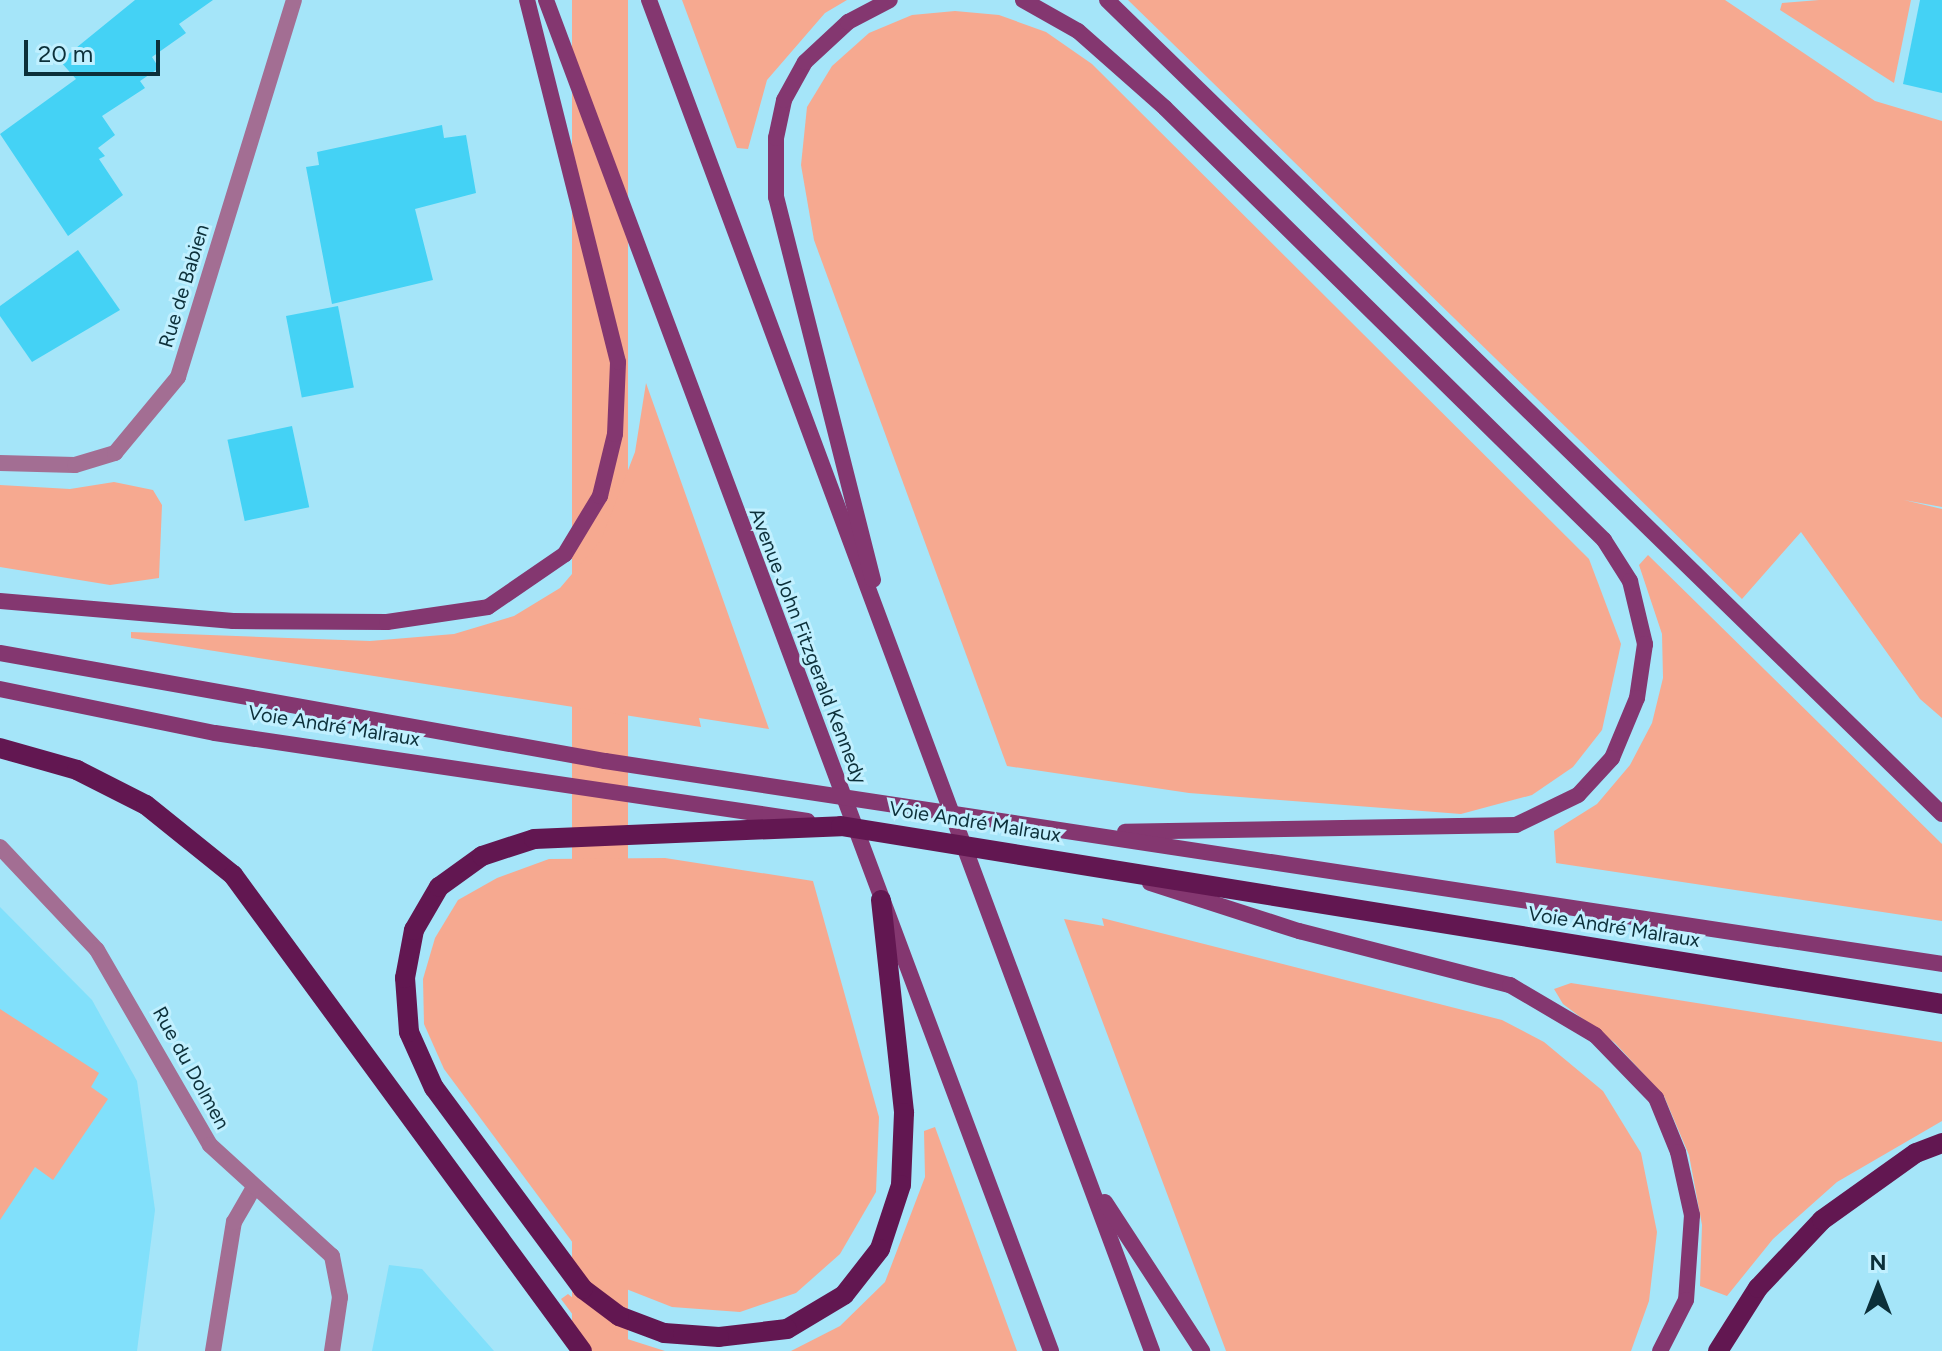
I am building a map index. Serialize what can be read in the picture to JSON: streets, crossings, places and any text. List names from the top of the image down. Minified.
{"streets":{"main road":["Avenue John Fitzgerald Kennedy","Voie André Malraux"],"street":["Rue de Babien","Rue du Dolmen"]},"scale_bar":"20 m","north":"top"}
